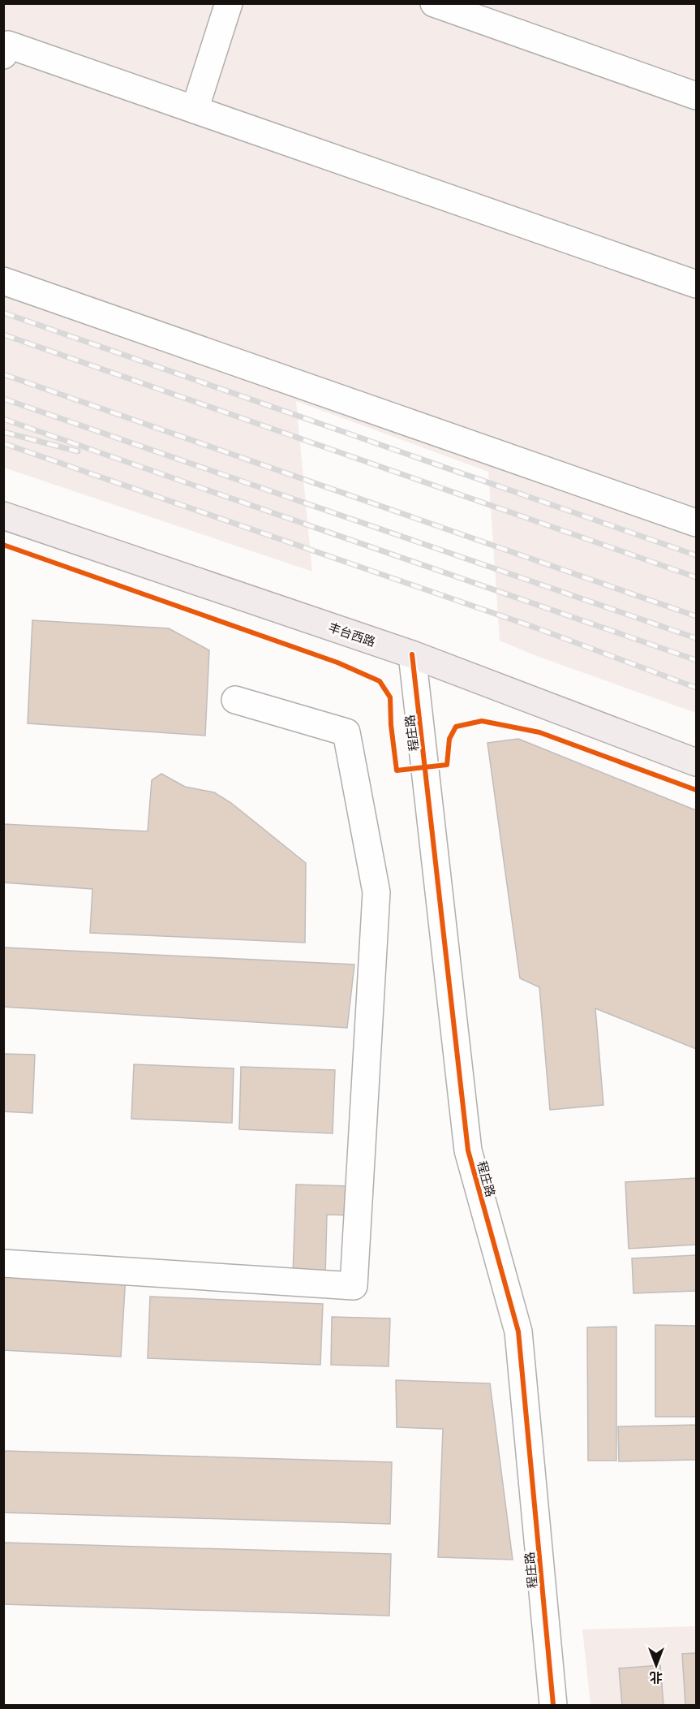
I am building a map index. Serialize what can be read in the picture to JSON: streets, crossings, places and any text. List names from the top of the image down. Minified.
{"streets":{"main road":["丰台西路"],"street":["程庄路"]},"crossings":[["丰台西路","程庄路"]],"north":"bottom"}
